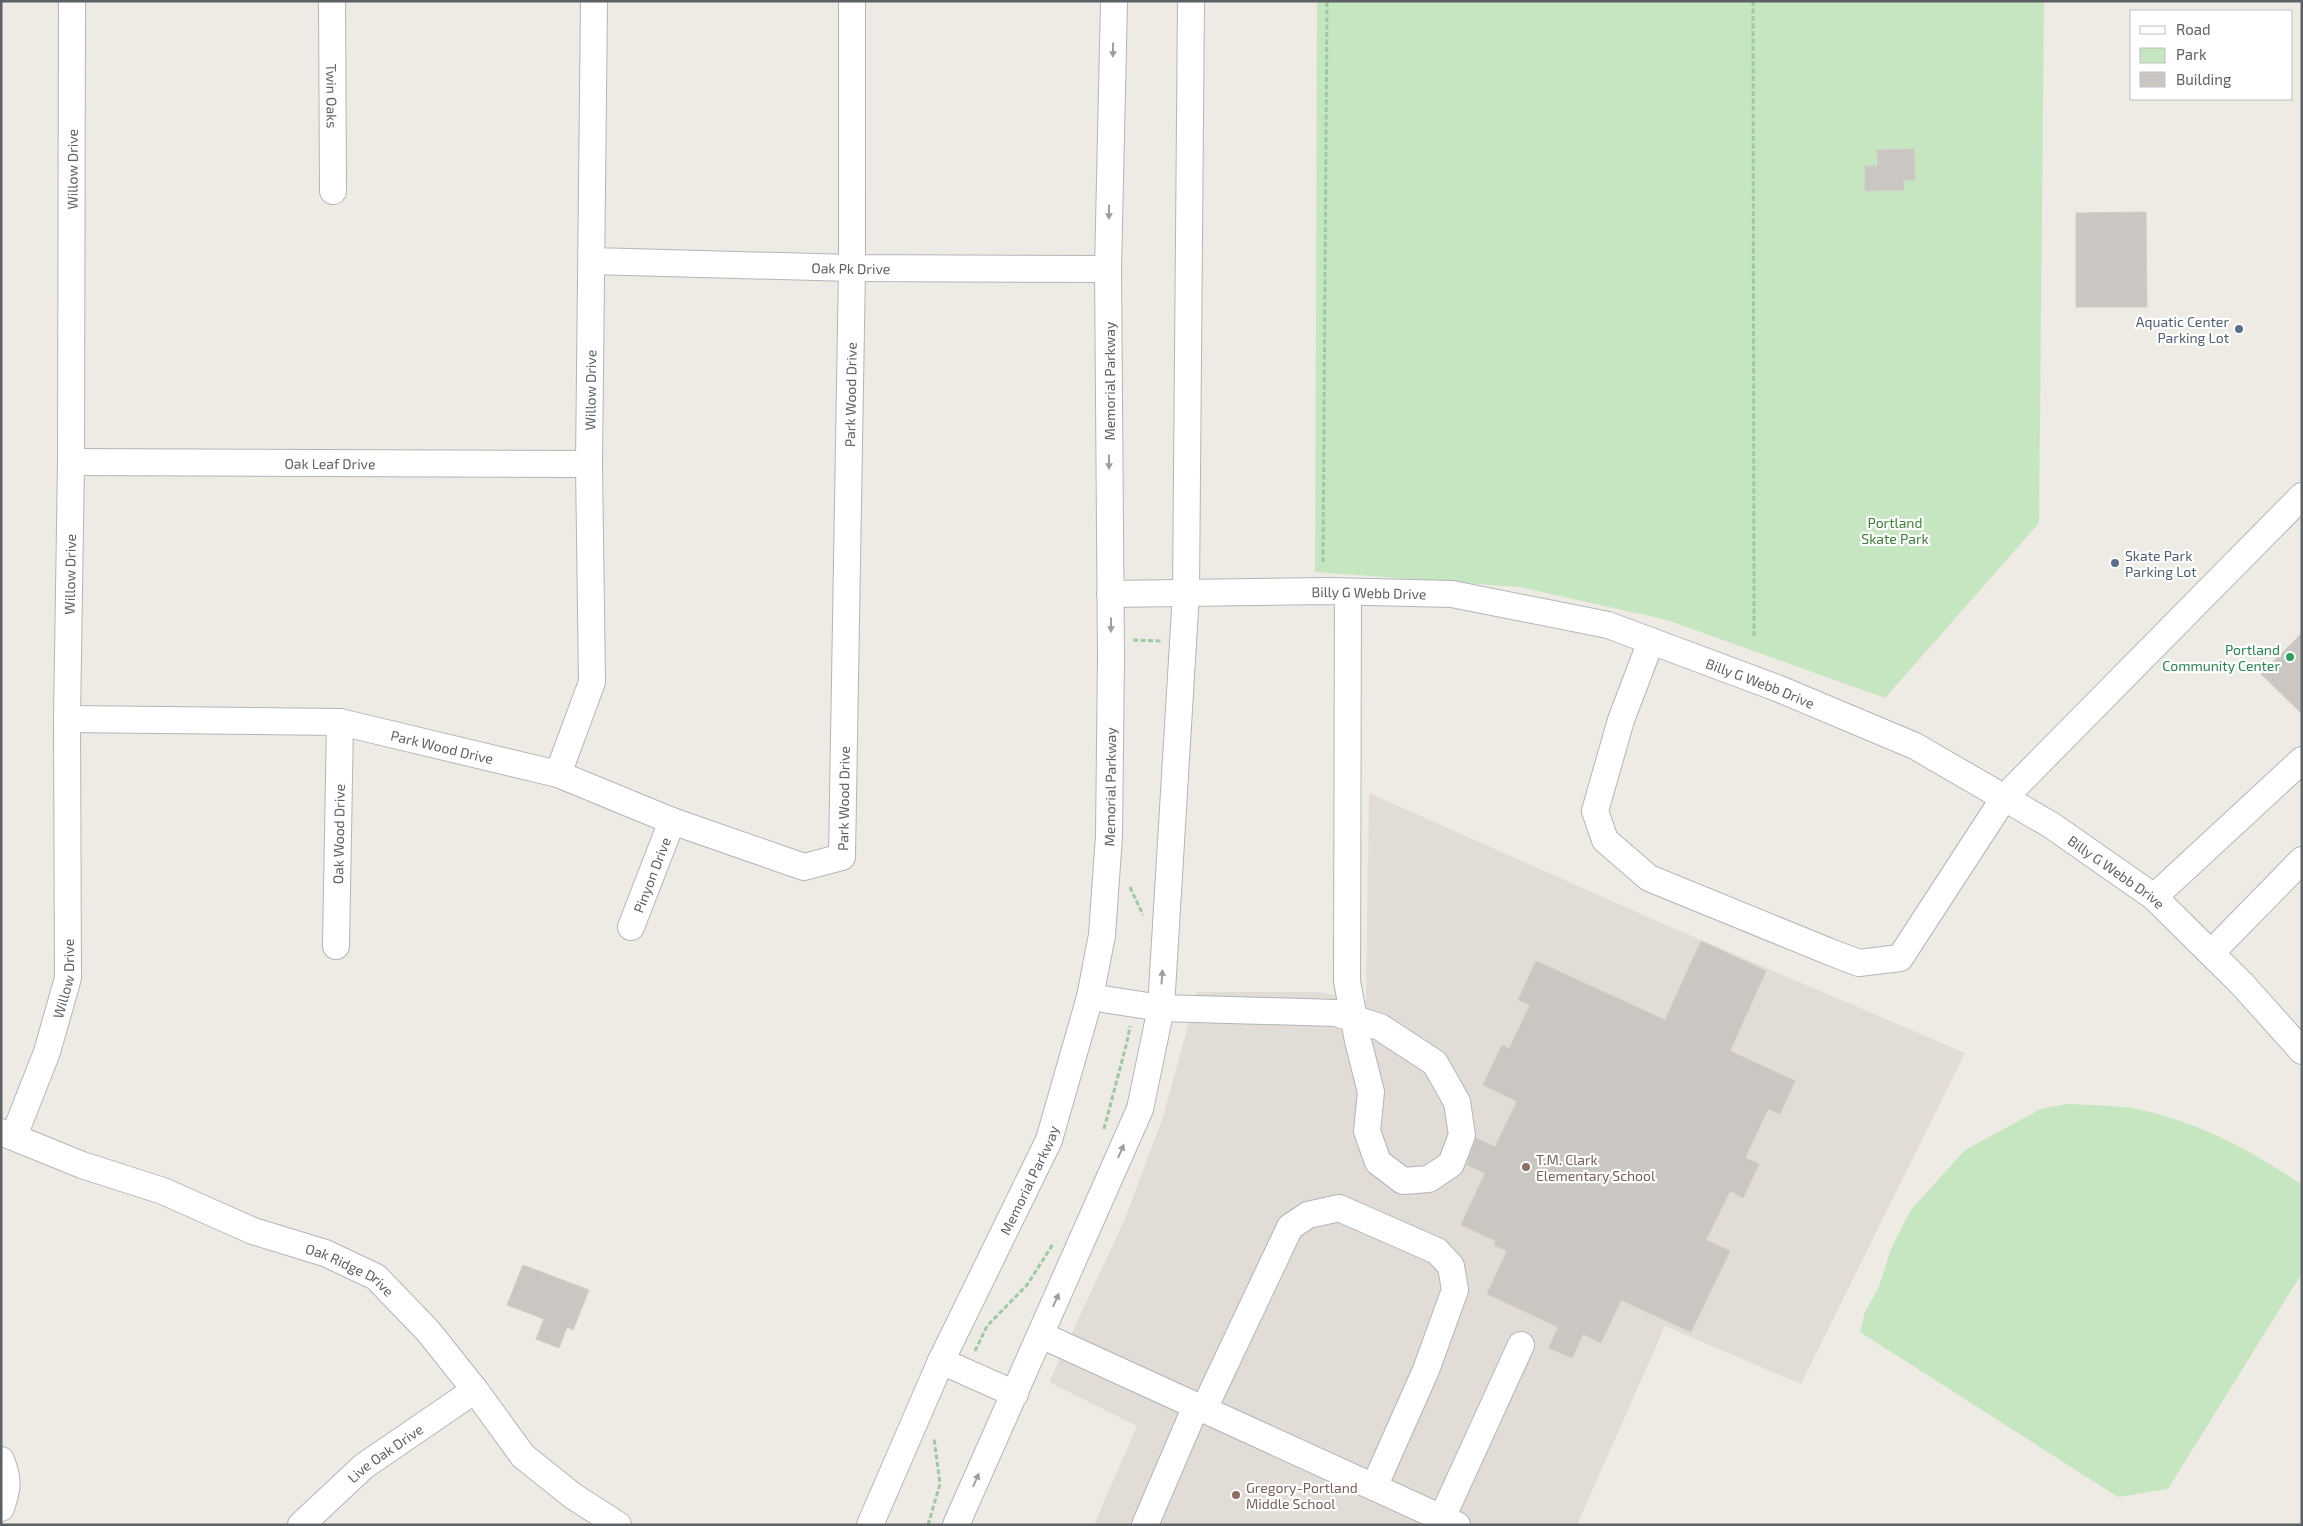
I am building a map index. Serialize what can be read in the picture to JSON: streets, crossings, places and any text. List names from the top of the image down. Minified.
{"streets":{"street":["Twin Oaks","Willow Drive","Oak Pk Drive","Memorial Parkway","Park Wood Drive","Oak Leaf Drive","Billy G Webb Drive","Oak Wood Drive","Pinyon Drive","Oak Ridge Drive","Live Oak Drive"]},"crossings":[["Willow Drive","Oak Pk Drive"],["Willow Drive","Park Wood Drive"],["Willow Drive","Oak Leaf Drive"],["Willow Drive","Oak Ridge Drive"],["Oak Pk Drive","Memorial Parkway"],["Oak Pk Drive","Park Wood Drive"],["Memorial Parkway","Billy G Webb Drive"],["Park Wood Drive","Oak Wood Drive"],["Park Wood Drive","Pinyon Drive"],["Oak Ridge Drive","Live Oak Drive"]],"parks":["Portland Skate Park"],"places":["Aquatic Center Parking Lot","Skate Park Parking Lot","Portland Community Center","T.M. Clark Elementary School","Gregory-Portland Middle School"],"legend":["Road","Park","Building"]}
